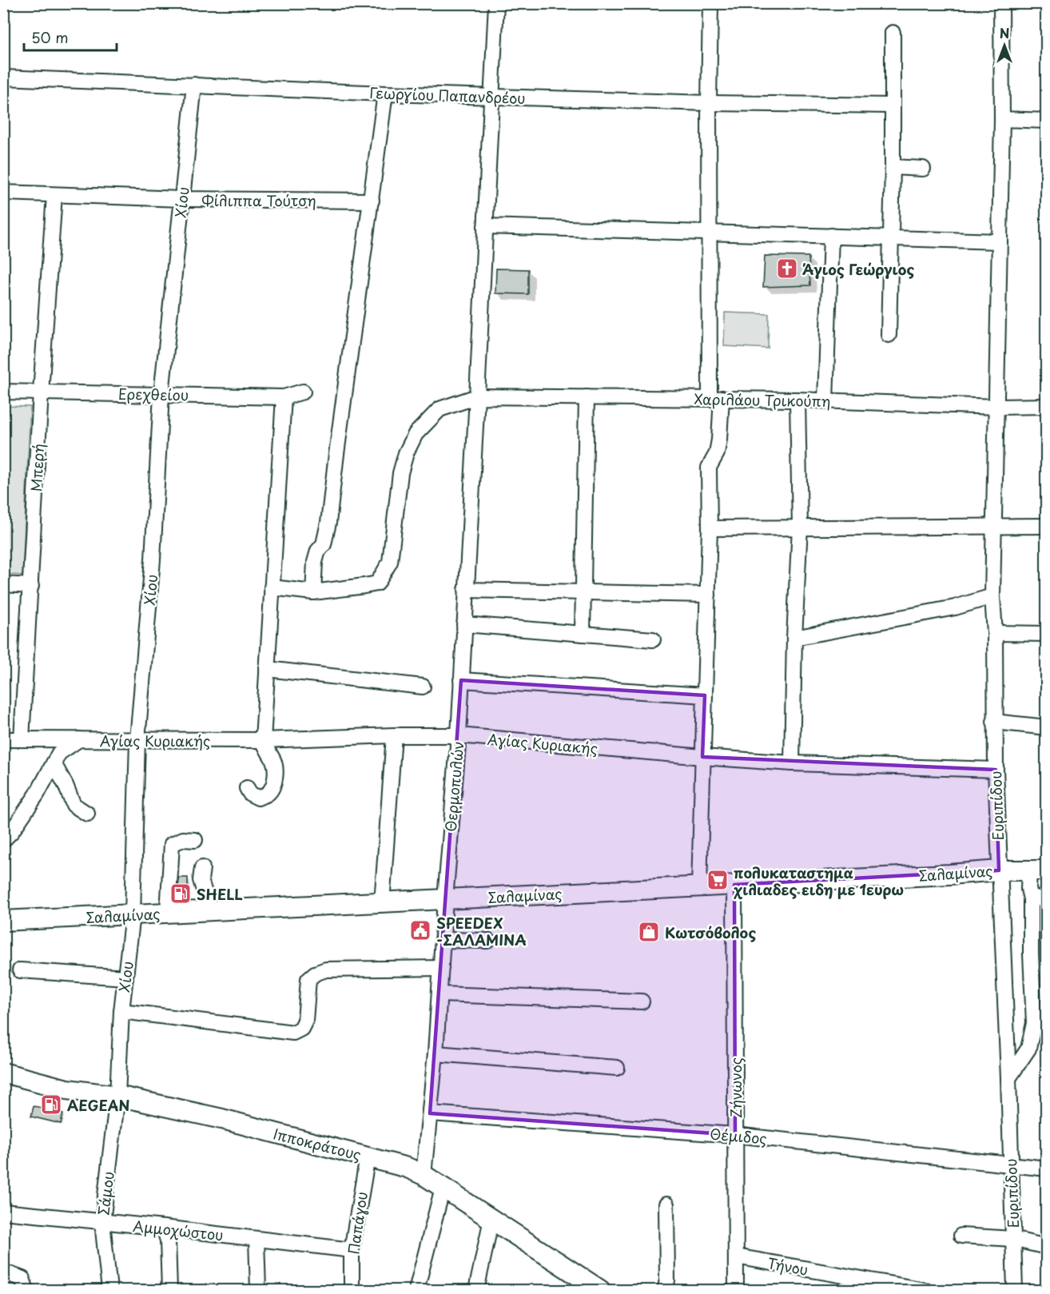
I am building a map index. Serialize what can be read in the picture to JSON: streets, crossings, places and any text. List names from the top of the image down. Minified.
{"streets":{"main road":["Σαλαμίνας","Ιπποκράτους"],"street":["Γεωργίου Παπανδρέου","Φίλιππα Τούτση","Χίου","Ερεχθείου","Χαριλάου Τρικούπη","Μπερή","Αγίας Κυριακής","Θερμοπυλών","Ευριπίδου","Ζήνωνος","Θέμιδος","Σάμου","Παπάγου","Αμμοχώστου","Τήνου"]},"crossings":[["Γεωργίου Παπανδρέου","Χίου"],["Γεωργίου Παπανδρέου","Θερμοπυλών"],["Φίλιππα Τούτση","Χίου"],["Φίλιππα Τούτση","Μπερή"],["Χίου","Ερεχθείου"],["Χίου","Αγίας Κυριακής"],["Χίου","Σαλαμίνας"],["Χίου","Ιπποκράτους"],["Χίου","Σάμου"],["Ερεχθείου","Μπερή"],["Χαριλάου Τρικούπη","Θερμοπυλών"],["Χαριλάου Τρικούπη","Ευριπίδου"],["Μπερή","Αγίας Κυριακής"],["Αγίας Κυριακής","Θερμοπυλών"],["Αγίας Κυριακής","Ευριπίδου"],["Θερμοπυλών","Σαλαμίνας"],["Θερμοπυλών","Θέμιδος"],["Θερμοπυλών","Ιπποκράτους"],["Ευριπίδου","Σαλαμίνας"],["Ευριπίδου","Θέμιδος"],["Σαλαμίνας","Ζήνωνος"],["Ζήνωνος","Θέμιδος"],["Ζήνωνος","Τήνου"],["Ιπποκράτους","Σάμου"],["Ιπποκράτους","Παπάγου"],["Σάμου","Αμμοχώστου"],["Παπάγου","Αμμοχώστου"]],"places":{"church":["Άγιος Γεώργιος"],"supermarket":["πολυκαταστημα χιλιαδες ειδη με 1ευρω"],"fuel station":["SHELL","AEGEAN"],"public building":["SPEEDEX -ΣΑΛΑΜΙΝΑ"],"shop":["Κωτσόβολος"]},"scale_bar":"50 m","north":"top"}
